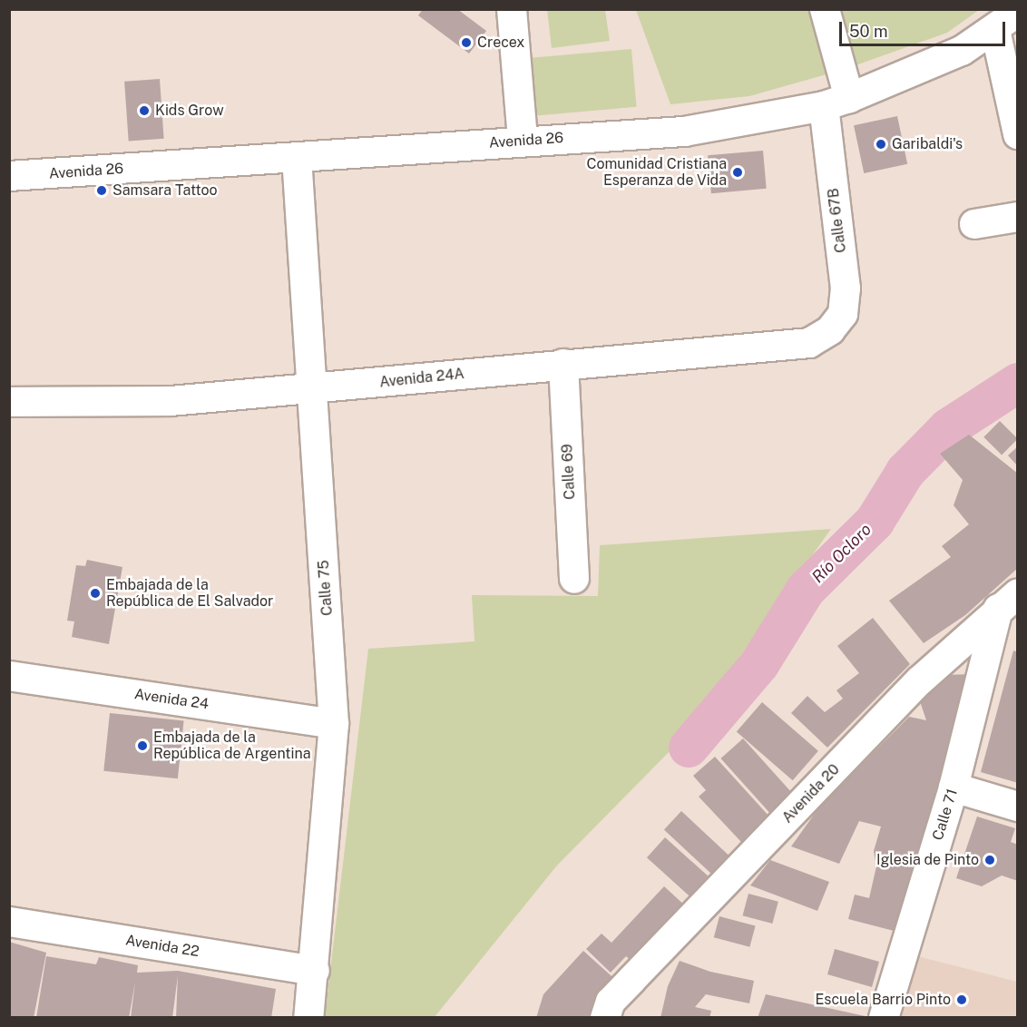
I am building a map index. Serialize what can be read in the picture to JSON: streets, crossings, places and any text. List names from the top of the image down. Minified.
{"streets":{"street":["Avenida 26","Calle 67B","Avenida 24A","Calle 69","Calle 75","Avenida 24","Avenida 20","Calle 71","Avenida 22"]},"crossings":[["Avenida 26","Calle 67B"],["Avenida 26","Calle 75"],["Calle 67B","Avenida 24A"],["Avenida 24A","Calle 69"],["Avenida 24A","Calle 75"],["Calle 75","Avenida 24"],["Calle 75","Avenida 22"],["Avenida 20","Calle 71"]],"water":["Río Ocloro"],"places":["Crecex","Kids Grow","Garibaldi's","Comunidad Cristiana Esperanza de Vida","Samsara Tattoo","Embajada de la República de El Salvador","Embajada de la República de Argentina","Iglesia de Pinto","Escuela Barrio Pinto"],"scale_bar":"50 m"}
